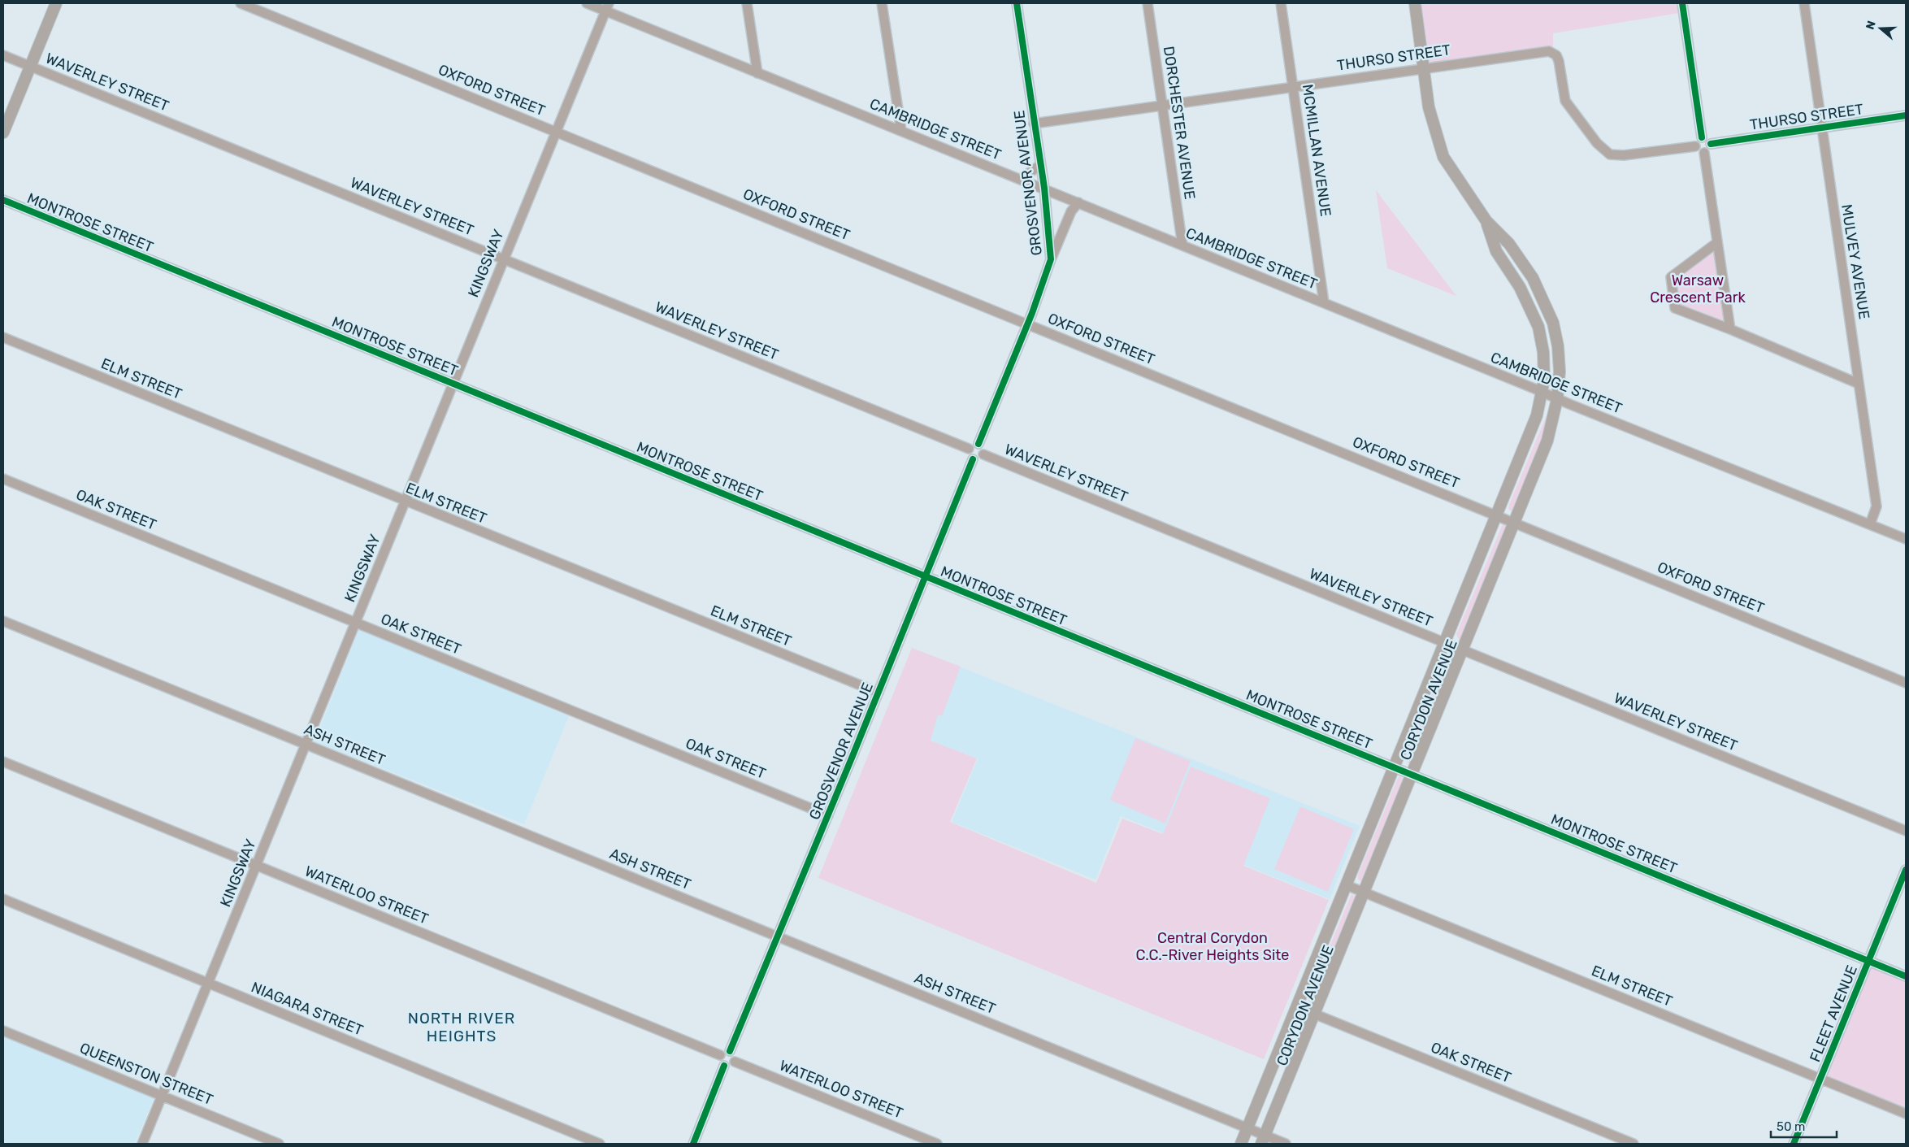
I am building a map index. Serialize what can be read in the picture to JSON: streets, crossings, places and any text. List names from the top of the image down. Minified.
{"streets":{"main road":["CORYDON AVENUE"],"street":["THURSO STREET","WAVERLEY STREET","OXFORD STREET","DORCHESTER AVENUE","CAMBRIDGE STREET","MCMILLAN AVENUE","GROSVENOR AVENUE","MONTROSE STREET","MULVEY AVENUE","KINGSWAY","ELM STREET","OAK STREET","ASH STREET","WATERLOO STREET","NIAGARA STREET","FLEET AVENUE","QUEENSTON STREET"]},"crossings":[["THURSO STREET","DORCHESTER AVENUE"],["THURSO STREET","MCMILLAN AVENUE"],["THURSO STREET","GROSVENOR AVENUE"],["THURSO STREET","MULVEY AVENUE"],["THURSO STREET","CORYDON AVENUE"],["WAVERLEY STREET","GROSVENOR AVENUE"],["WAVERLEY STREET","KINGSWAY"],["WAVERLEY STREET","CORYDON AVENUE"],["OXFORD STREET","GROSVENOR AVENUE"],["OXFORD STREET","KINGSWAY"],["OXFORD STREET","CORYDON AVENUE"],["DORCHESTER AVENUE","CAMBRIDGE STREET"],["CAMBRIDGE STREET","MCMILLAN AVENUE"],["CAMBRIDGE STREET","GROSVENOR AVENUE"],["CAMBRIDGE STREET","MULVEY AVENUE"],["CAMBRIDGE STREET","KINGSWAY"],["CAMBRIDGE STREET","CORYDON AVENUE"],["GROSVENOR AVENUE","MONTROSE STREET"],["GROSVENOR AVENUE","ELM STREET"],["GROSVENOR AVENUE","OAK STREET"],["GROSVENOR AVENUE","ASH STREET"],["GROSVENOR AVENUE","WATERLOO STREET"],["MONTROSE STREET","KINGSWAY"],["MONTROSE STREET","CORYDON AVENUE"],["MONTROSE STREET","FLEET AVENUE"],["KINGSWAY","ELM STREET"],["KINGSWAY","OAK STREET"],["KINGSWAY","ASH STREET"],["KINGSWAY","WATERLOO STREET"],["KINGSWAY","NIAGARA STREET"],["KINGSWAY","QUEENSTON STREET"],["ELM STREET","CORYDON AVENUE"],["ELM STREET","FLEET AVENUE"],["OAK STREET","CORYDON AVENUE"],["CORYDON AVENUE","ASH STREET"]],"districts":["NORTH RIVER HEIGHTS"],"parks":["Warsaw Crescent Park","Central Corydon C.C.-River Heights Site"],"scale_bar":"50 m","north":"left"}
